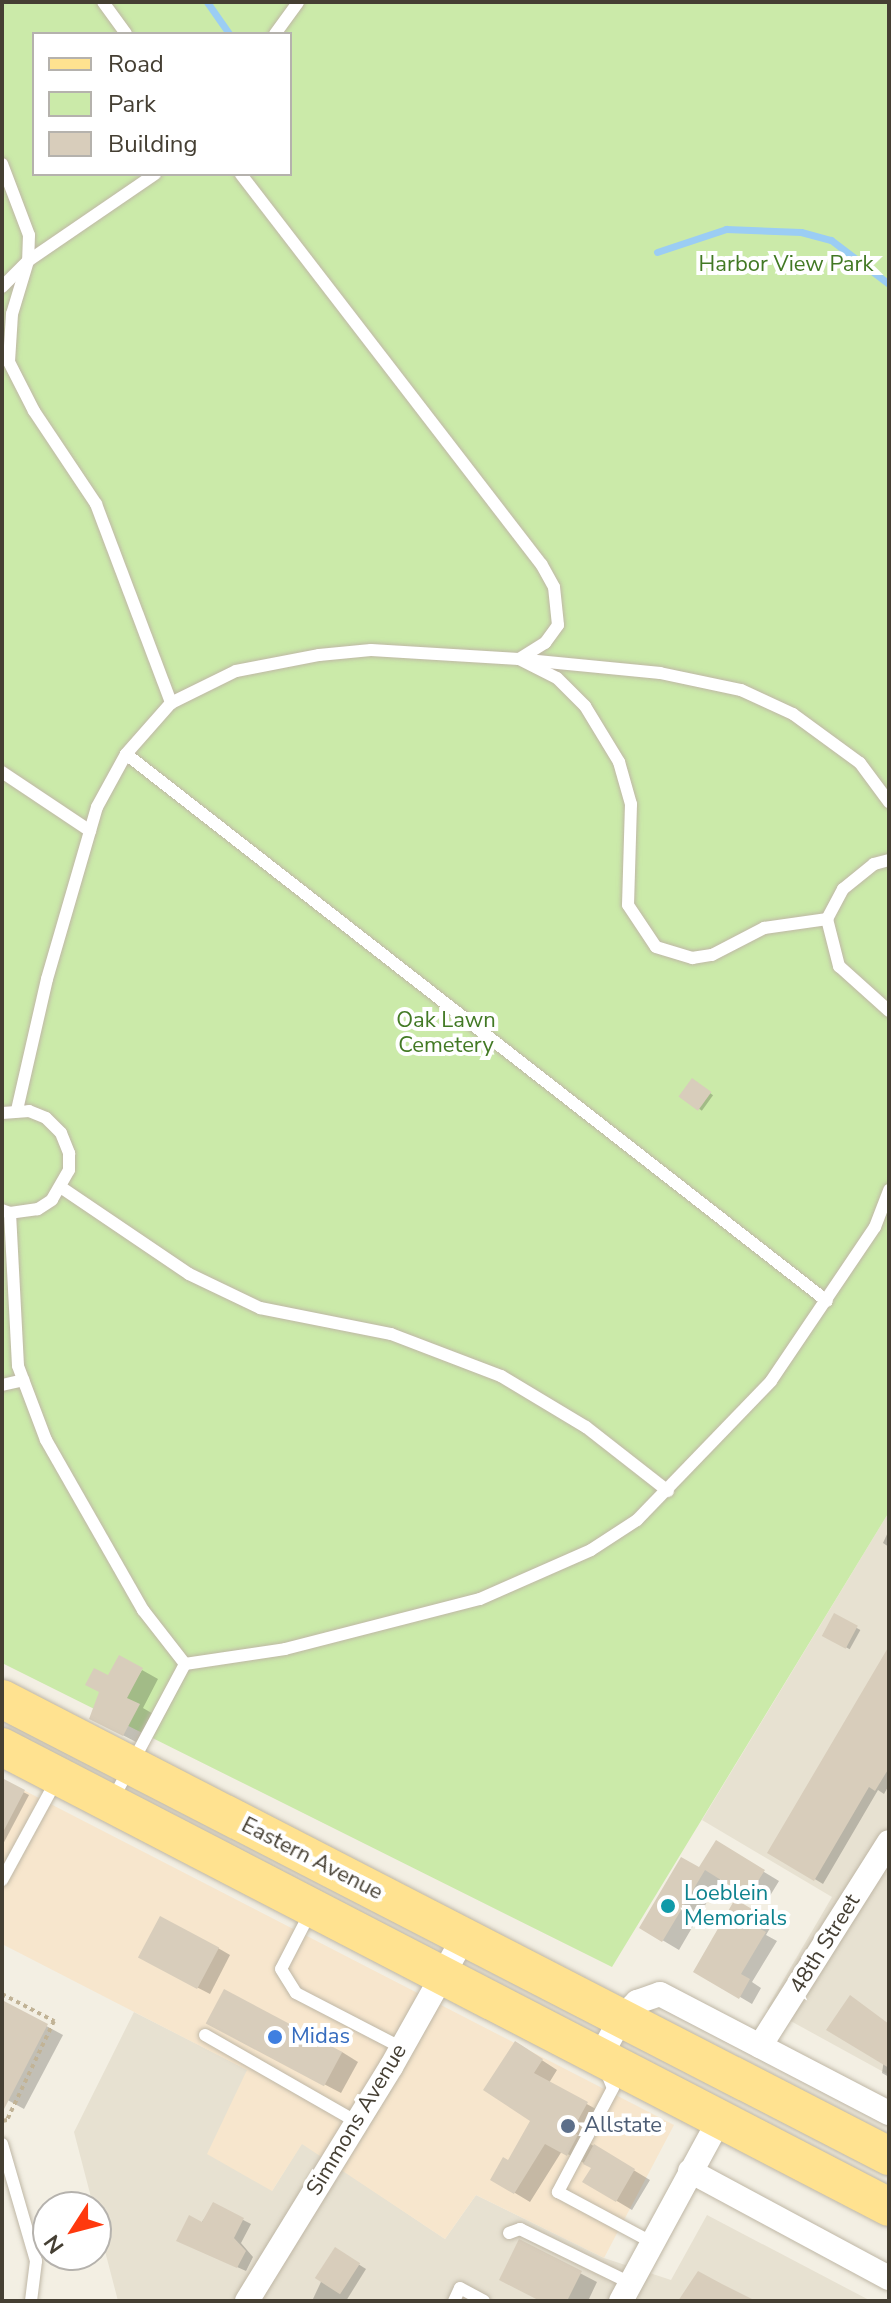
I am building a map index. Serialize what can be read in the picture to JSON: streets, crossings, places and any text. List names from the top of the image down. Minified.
{"streets":{"main road":["Eastern Avenue"],"street":["48th Street","Simmons Avenue"]},"crossings":[["Eastern Avenue","Simmons Avenue"]],"parks":["Harbor View Park","Oak Lawn Cemetery"],"places":["Loeblein Memorials","Midas","Allstate"],"legend":["Road","Park","Building"],"north":"bottom left"}
